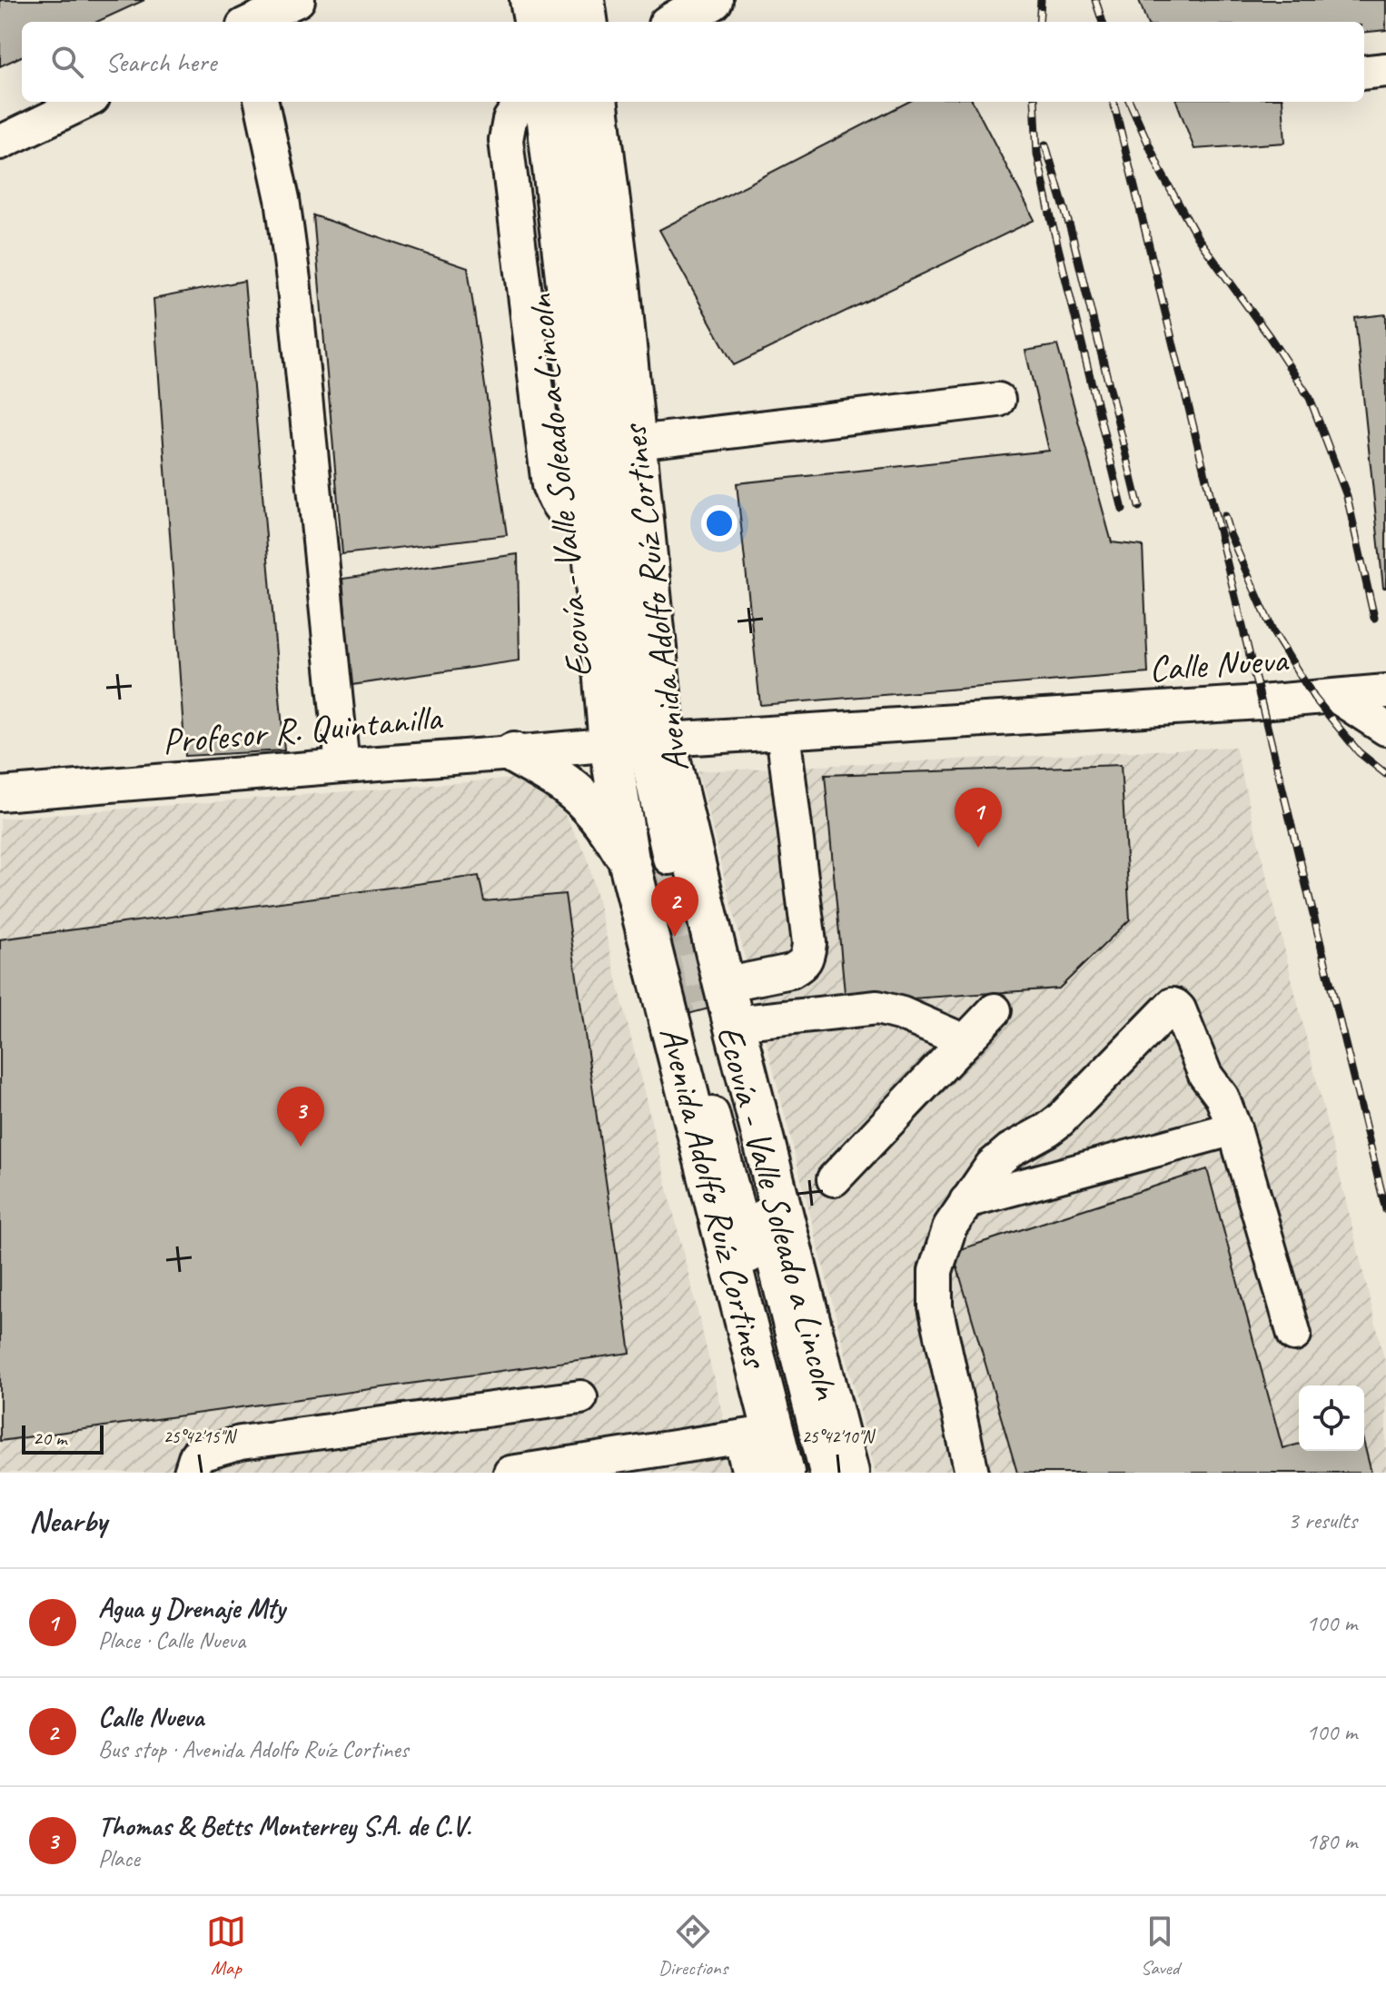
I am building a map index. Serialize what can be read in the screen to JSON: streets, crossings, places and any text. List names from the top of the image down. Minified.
{"streets":{"main road":["Avenida Adolfo Ruíz Cortines"],"street":["Ecovía - Valle Soleado a Lincoln","Calle Nueva","Profesor R. Quintanilla"]},"crossings":[["Ecovía - Valle Soleado a Lincoln","Avenida Adolfo Ruíz Cortines"],["Ecovía - Valle Soleado a Lincoln","Calle Nueva"],["Ecovía - Valle Soleado a Lincoln","Profesor R. Quintanilla"],["Avenida Adolfo Ruíz Cortines","Calle Nueva"],["Avenida Adolfo Ruíz Cortines","Profesor R. Quintanilla"],["Calle Nueva","Profesor R. Quintanilla"]],"scale_bar":"20 m","page":{"search":"Search here","pins":["1","2","3"],"scale":"20 m","heading":["Nearby","3 results"],"list":[{"mark":"1","name":"Agua y Drenaje Mty","note":"Place · Calle Nueva","value":"100 m"},{"mark":"2","name":"Calle Nueva","note":"Bus stop · Avenida Adolfo Ruíz Cortines","value":"100 m"},{"mark":"3","name":"Thomas & Betts Monterrey S.A. de C.V.","note":"Place","value":"180 m"}],"nav":["Map","Directions","Saved"]},"coordinates":["25°42'15\"N","25°42'10\"N"]}
